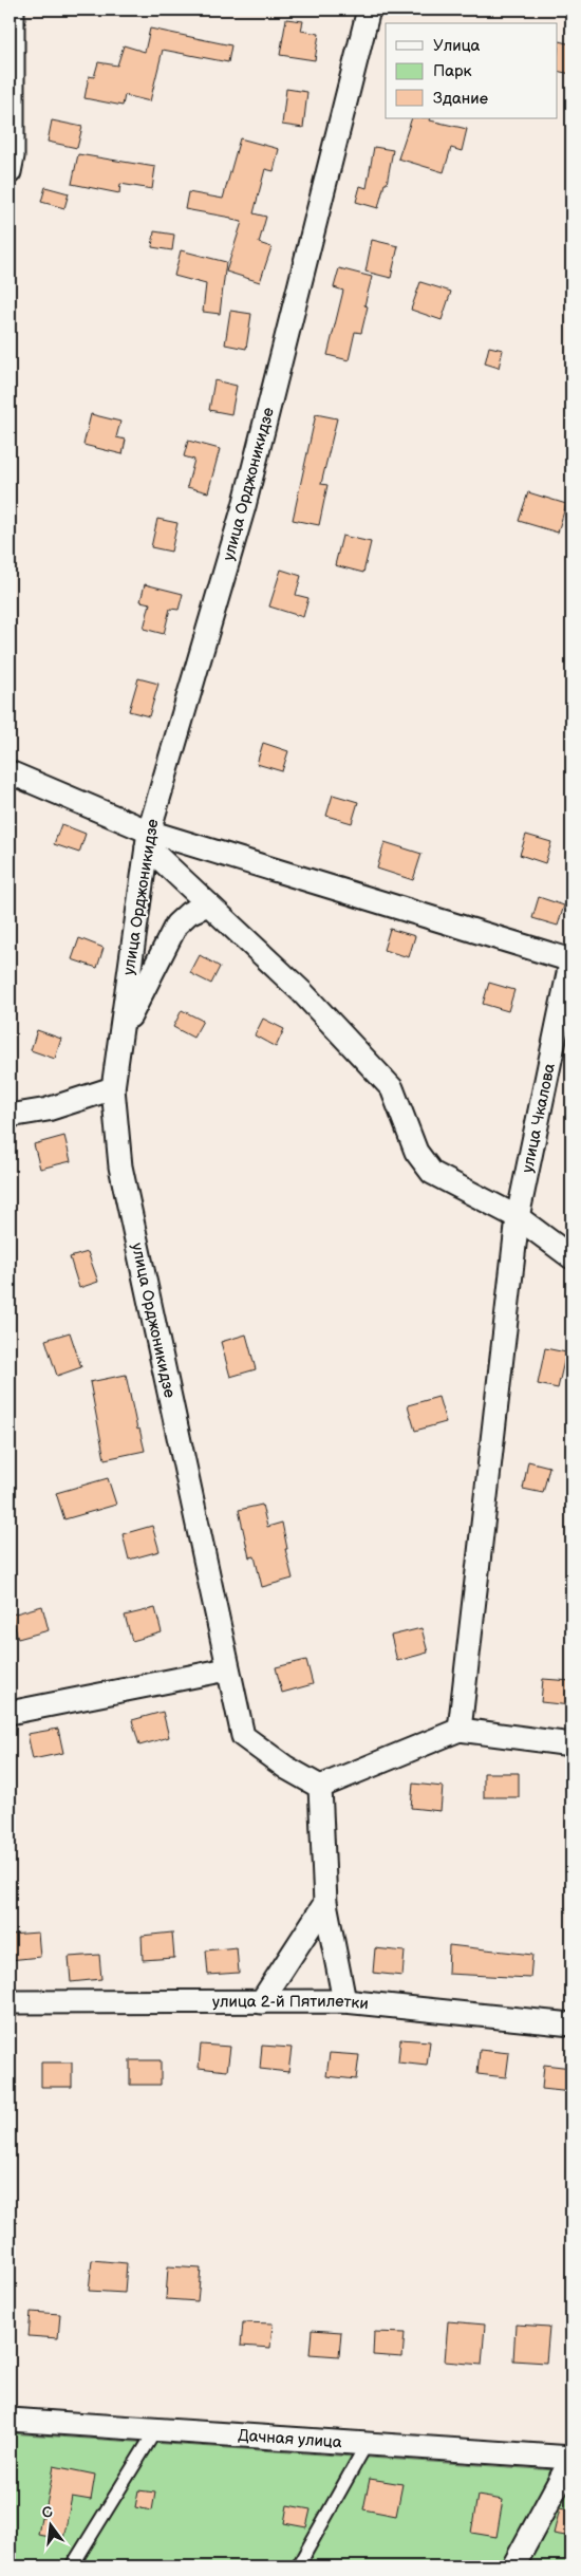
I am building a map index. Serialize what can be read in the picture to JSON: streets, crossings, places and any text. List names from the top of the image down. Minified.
{"streets":{"street":["улица Орджоникидзе","улица Чкалова","улица 2-й Пятилетки","Дачная улица"]},"legend":["Улица","Парк","Здание"],"north":"top"}
